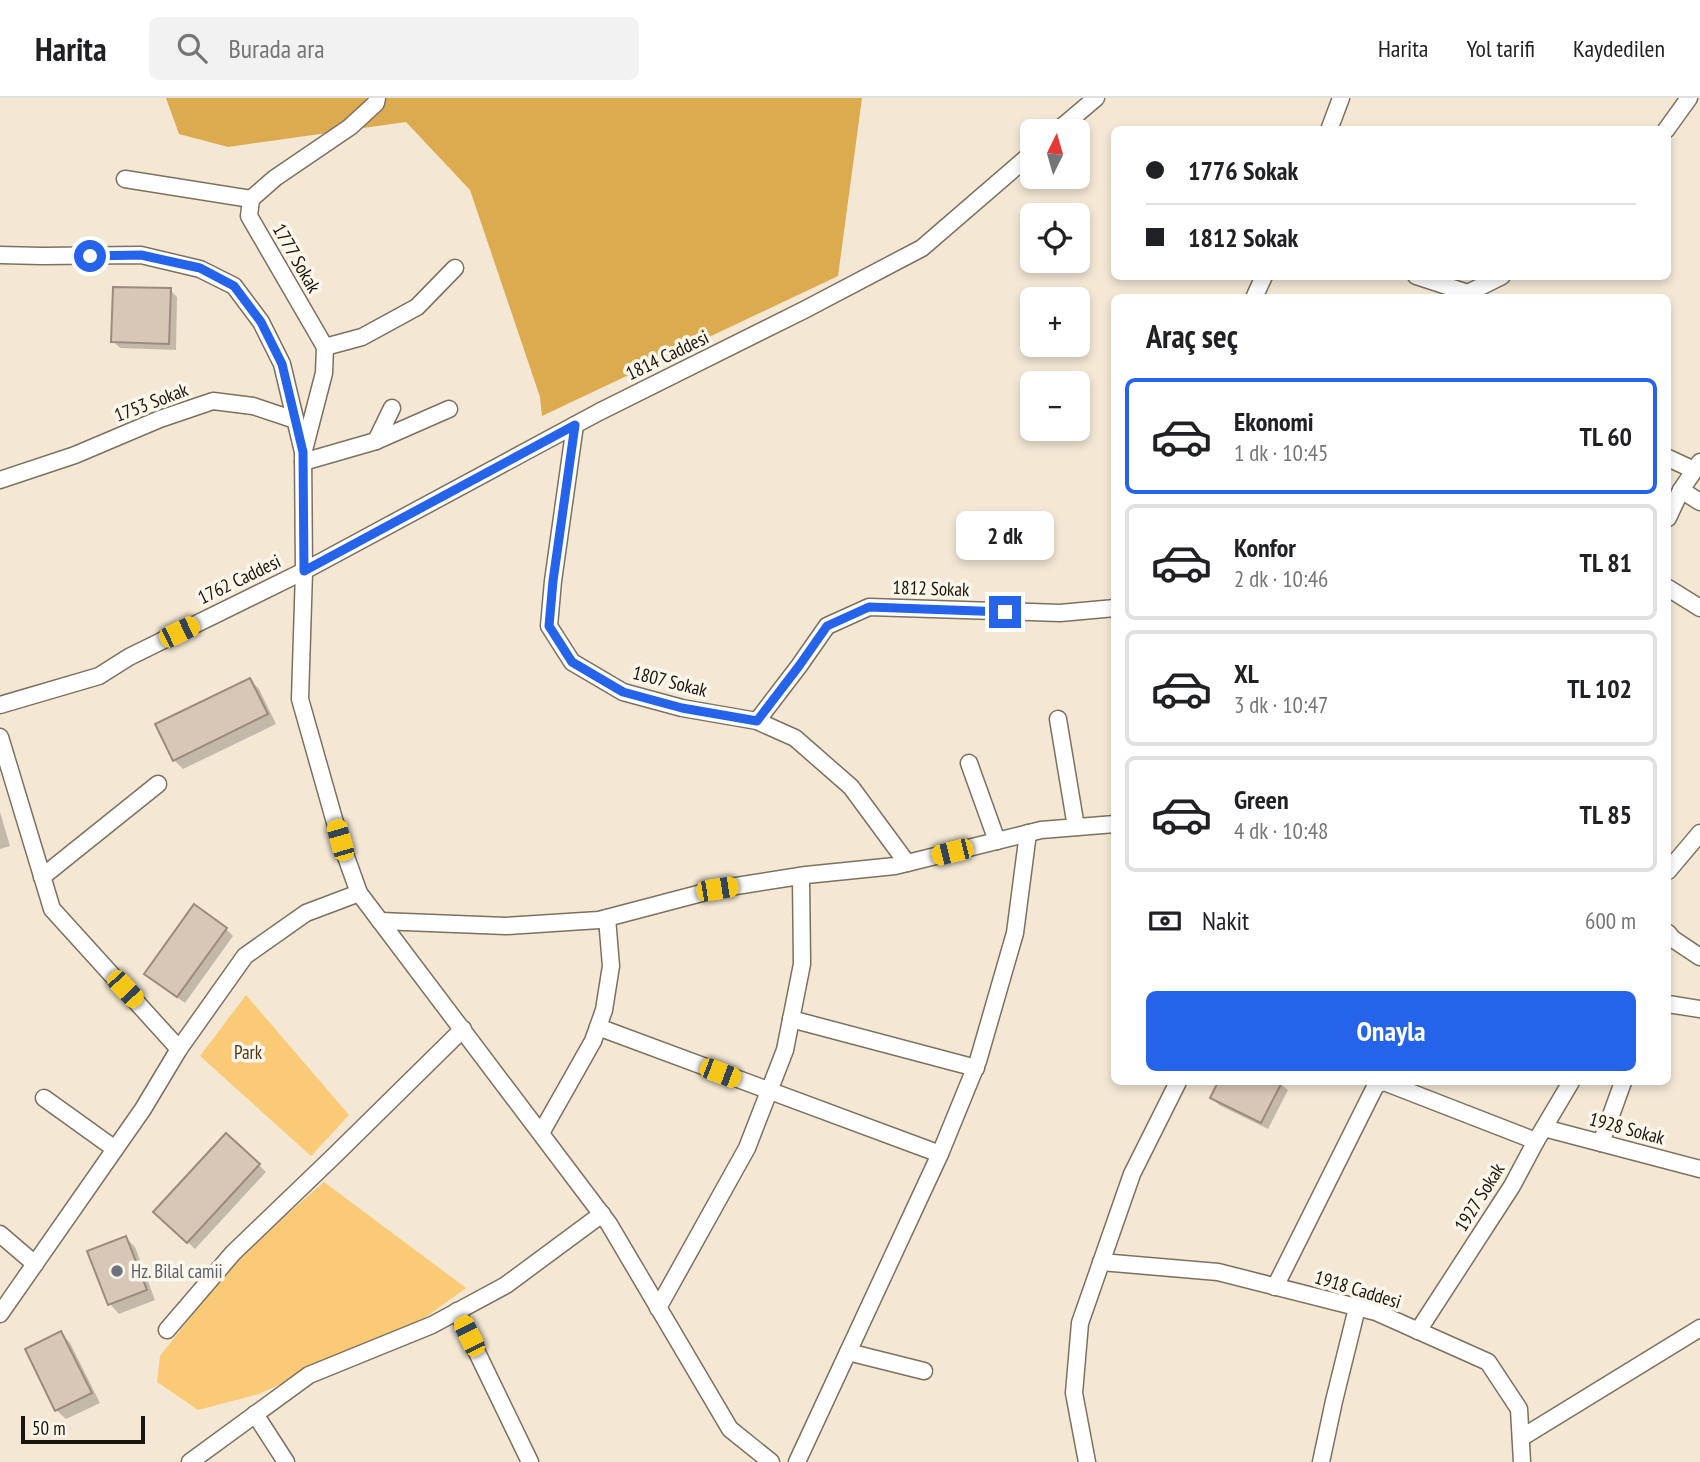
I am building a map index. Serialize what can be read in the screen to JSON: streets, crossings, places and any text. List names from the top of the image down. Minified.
{"streets":{"street":["1777 Sokak","1814 Caddesi","1753 Sokak","1762 Caddesi","1812 Sokak","1807 Sokak","1928 Sokak","1927 Sokak","1918 Caddesi"]},"crossings":[["1814 Caddesi","1762 Caddesi"],["1814 Caddesi","1807 Sokak"],["1812 Sokak","1807 Sokak"],["1928 Sokak","1927 Sokak"],["1927 Sokak","1918 Caddesi"]],"parks":["Park"],"places":["Hz. Bilal camii"],"scale_bar":"50 m","north":"top","page":{"header":"Harita","search":"Burada ara","nav":["Harita","Yol tarifi","Kaydedilen"],"map_buttons":["+","−"],"banner":["1776 Sokak","1812 Sokak"],"heading":"Araç seç","list":[{"name":"Ekonomi","note":"1 dk · 10:45","value":"TL 60"},{"name":"Konfor","note":"2 dk · 10:46","value":"TL 81"},{"name":"XL","note":"3 dk · 10:47","value":"TL 102"},{"name":"Green","note":"4 dk · 10:48","value":"TL 85"}],"bubble":"2 dk","pay":["Nakit","600 m"],"buttons":"Onayla","scale":"50 m"}}
